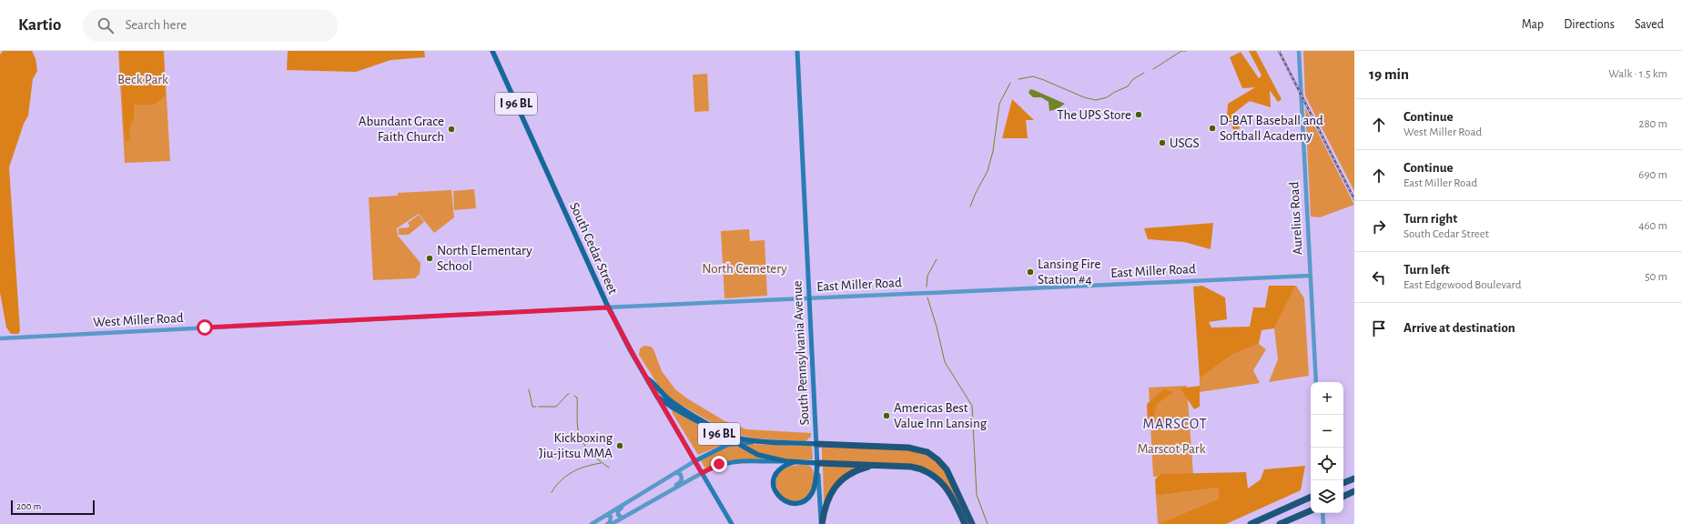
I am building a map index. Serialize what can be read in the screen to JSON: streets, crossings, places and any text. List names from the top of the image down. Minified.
{"streets":{"highway":["I 96 BL"],"main road":["South Cedar Street","South Pennsylvania Avenue"],"street":["Aurelius Road","East Miller Road","West Miller Road"]},"crossings":[["I 96 BL","South Cedar Street"],["I 96 BL","South Pennsylvania Avenue"],["Aurelius Road","East Miller Road"],["South Cedar Street","East Miller Road"],["East Miller Road","West Miller Road"],["East Miller Road","South Pennsylvania Avenue"]],"districts":["MARSCOT"],"parks":["Beck Park","North Cemetery","Marscot Park"],"places":["The UPS Store","D-BAT Baseball and Softball Academy","Abundant Grace Faith Church","USGS","North Elementary School","Lansing Fire Station #4","Americas Best Value Inn Lansing","Kickboxing Jiu-jitsu MMA"],"scale_bar":"200 m","page":{"header":"Kartio","search":"Search here","nav":["Map","Directions","Saved"],"heading":["19 min","Walk · 1.5 km"],"list":[["Continue","West Miller Road","280 m"],["Continue","East Miller Road","690 m"],["Turn right","South Cedar Street","460 m"],["Turn left","East Edgewood Boulevard","50 m"],"Arrive at destination"],"map_buttons":["+","−"],"scale":"200 m"}}
